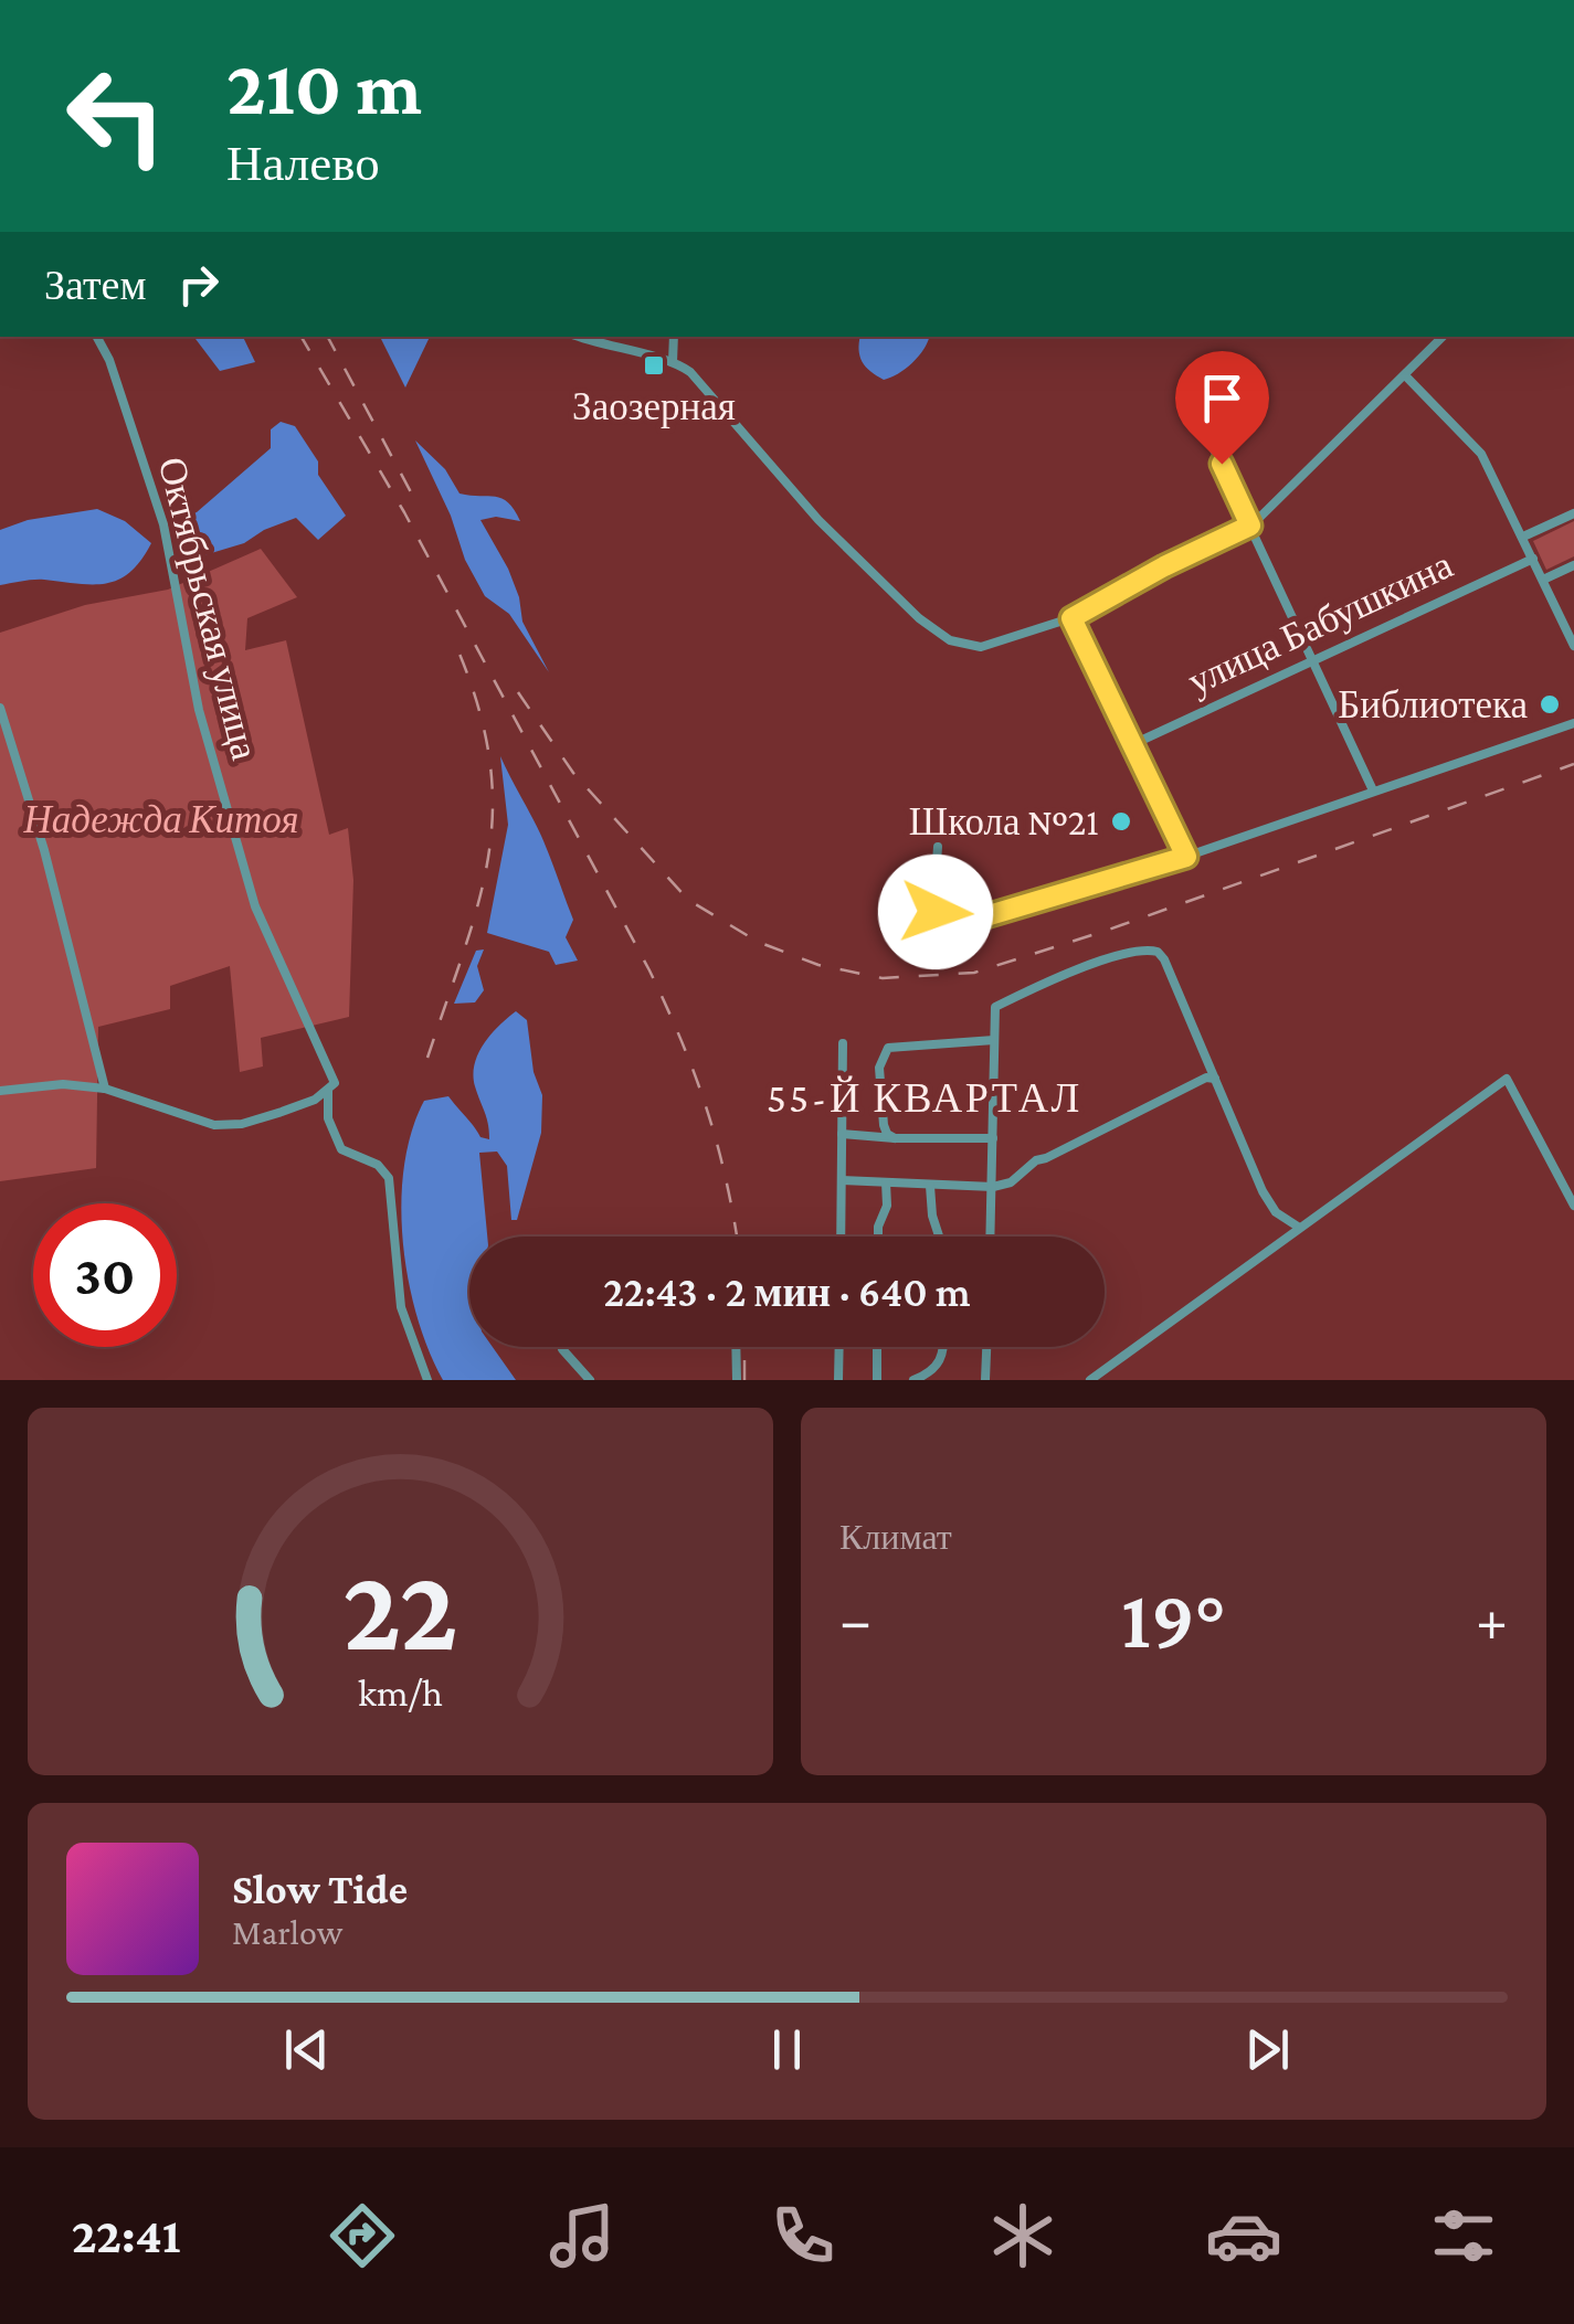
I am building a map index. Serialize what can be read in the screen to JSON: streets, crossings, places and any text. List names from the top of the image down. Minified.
{"streets":{"street":["Октябрьская улица","улица Бабушкина"]},"districts":["55-Й КВАРТАЛ"],"parks":["Надежда Китоя"],"places":{"transit":["Заозерная"],"other":["Библиотека","Школа №21"]},"page":{"turn":["210 m","Налево"],"then":"Затем","limit":"30","trip":"22:43 · 2 мин · 640 m","tile":"Климат","heat":["−","19°","+"],"song":["Slow Tide","Marlow"],"tabs":"22:41","gauge":["22","km/h"]}}
